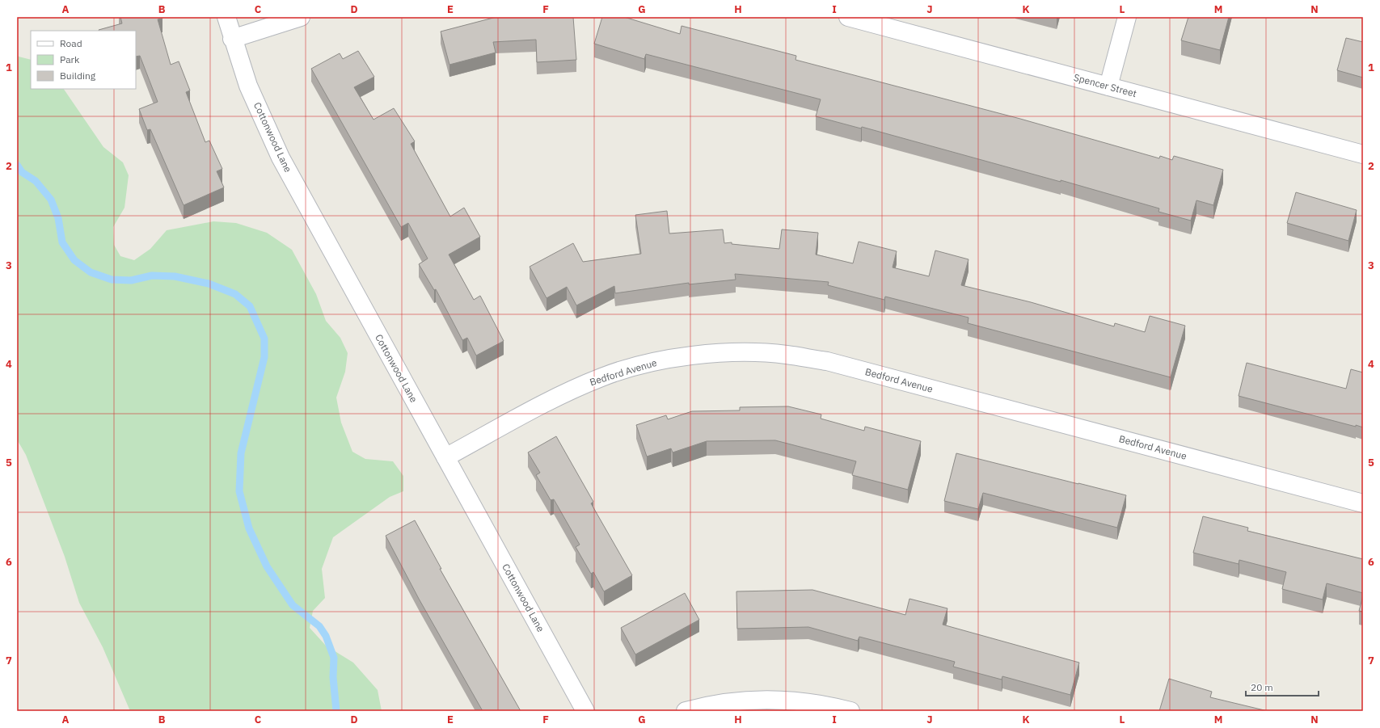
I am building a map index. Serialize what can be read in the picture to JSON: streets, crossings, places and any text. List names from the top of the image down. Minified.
{"streets":{"street":["Spencer Street","Cottonwood Lane","Bedford Avenue"]},"crossings":[["Cottonwood Lane","Bedford Avenue"]],"legend":["Road","Park","Building"],"scale_bar":"20 m","grid":{"columns":["A","B","C","D","E","F","G","H","I","J","K","L","M","N"],"rows":["1","2","3","4","5","6","7"]}}
